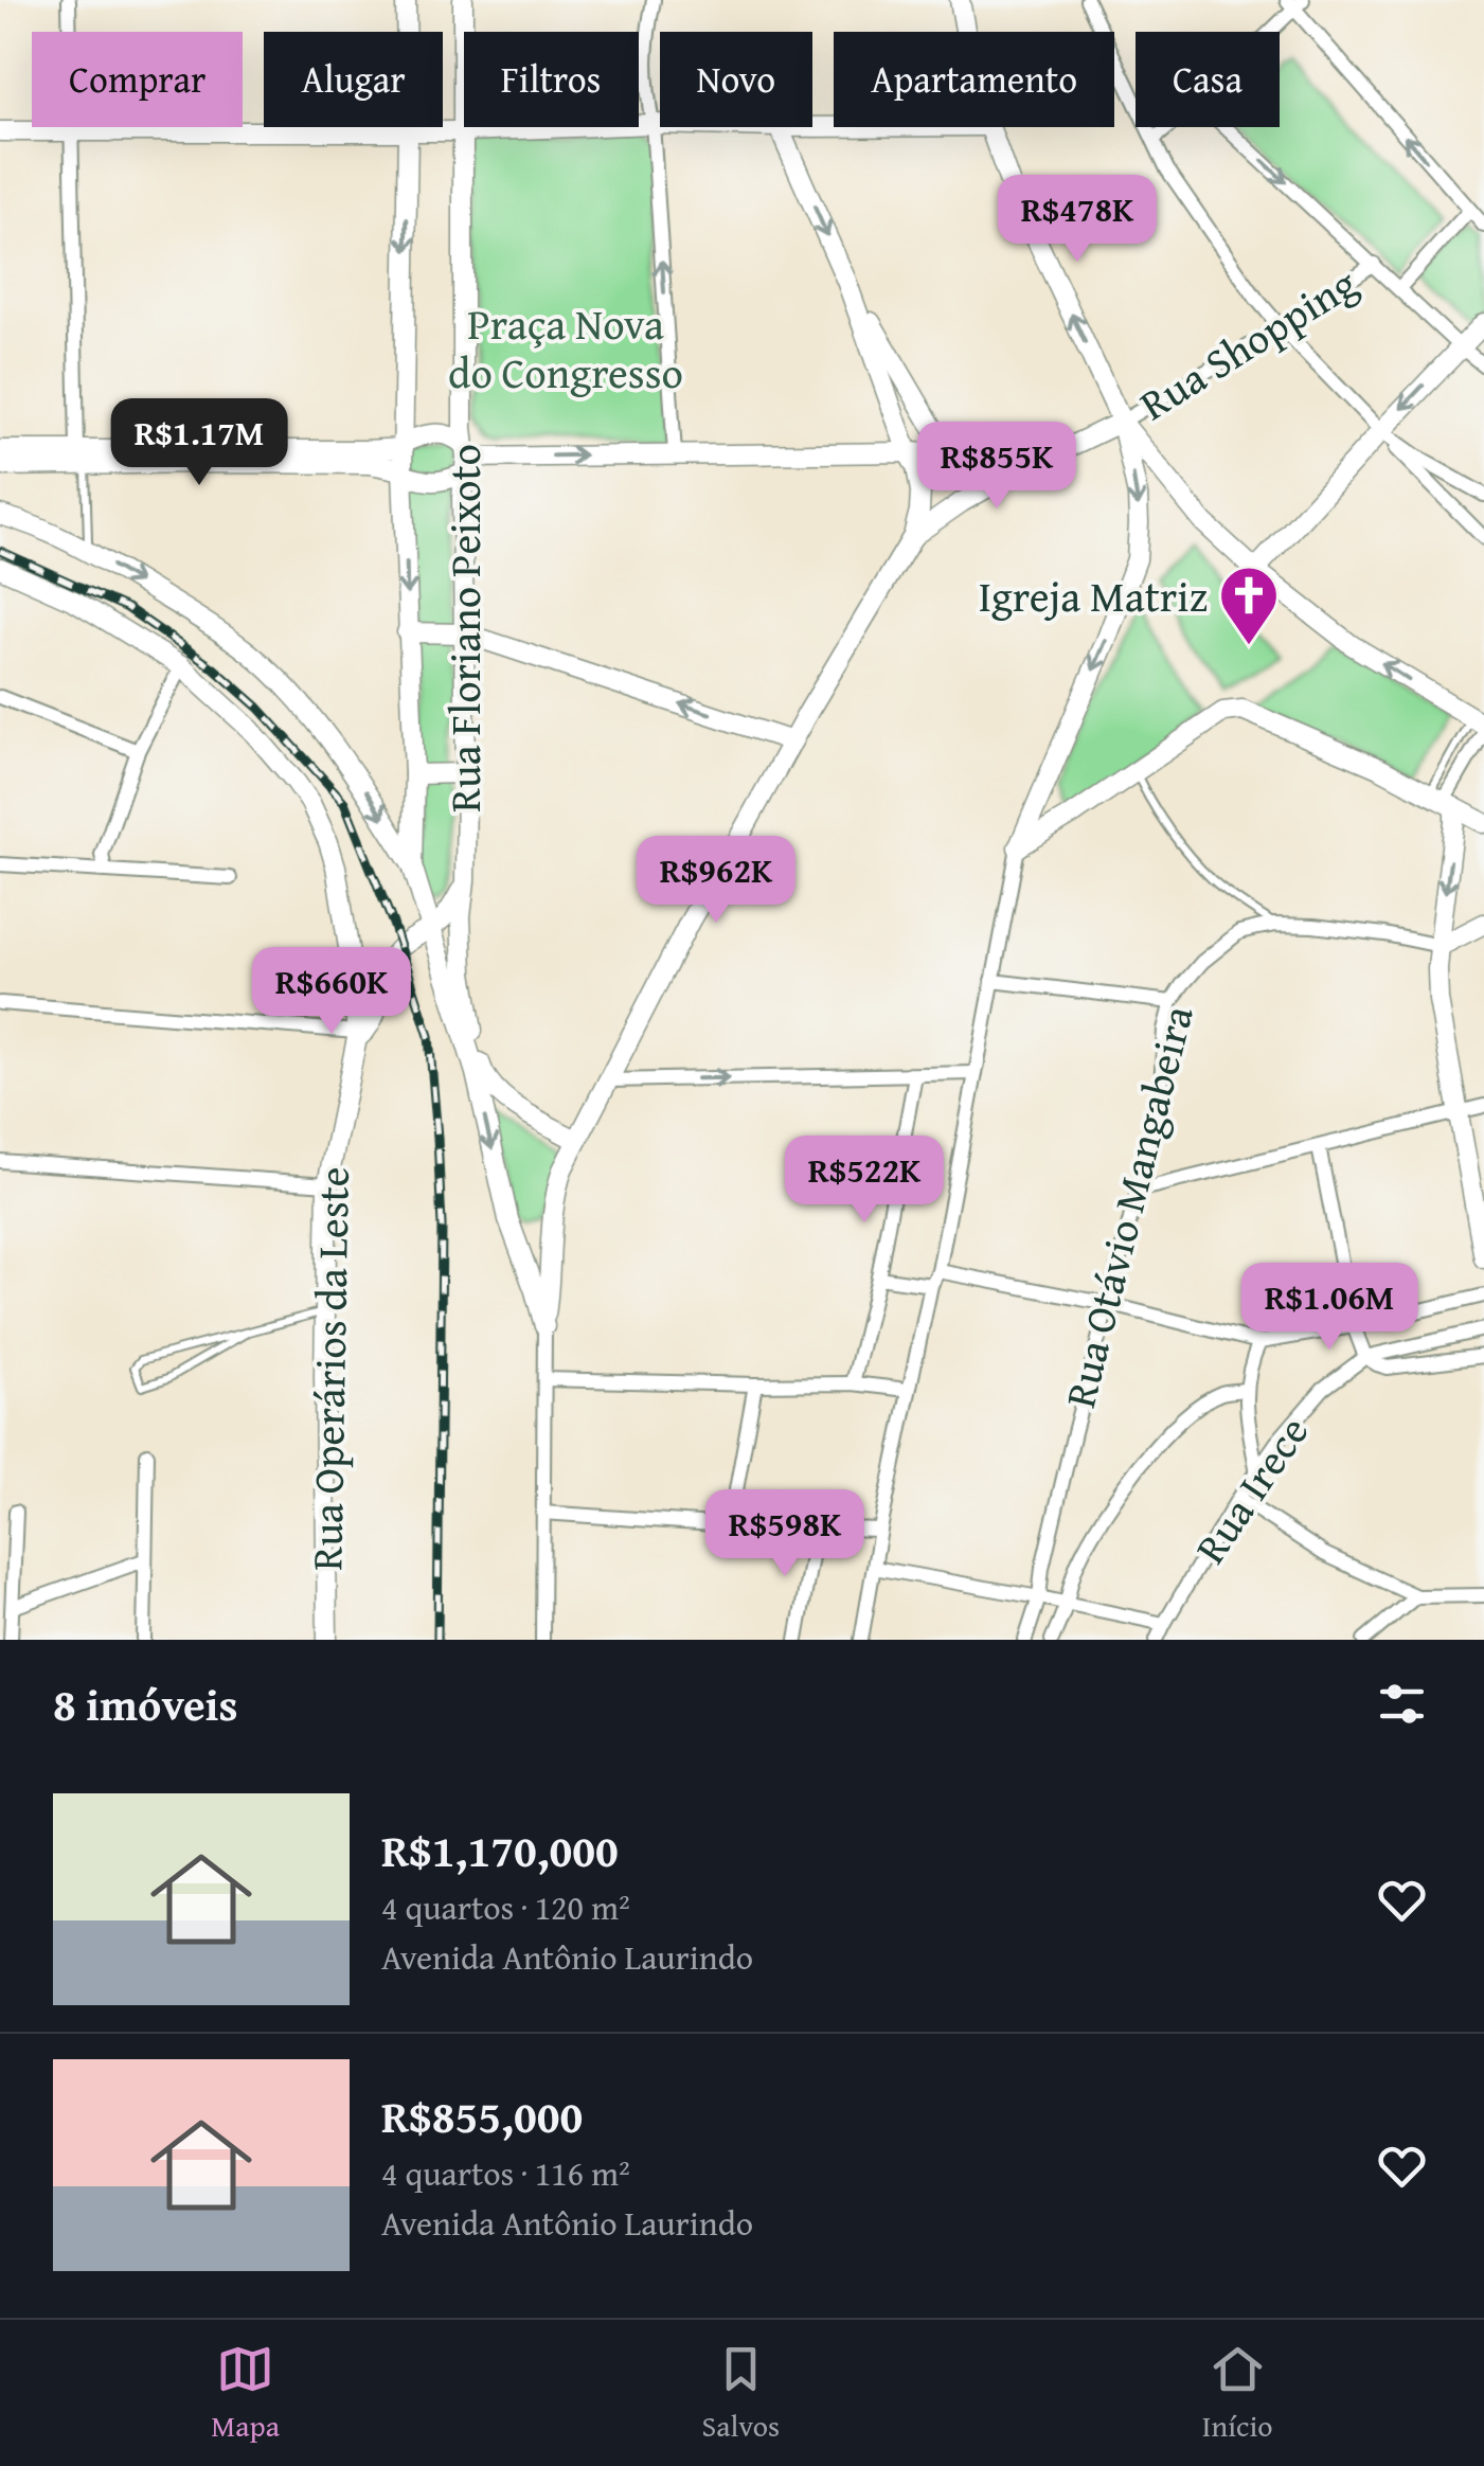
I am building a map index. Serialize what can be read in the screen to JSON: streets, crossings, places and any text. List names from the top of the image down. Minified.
{"streets":{"street":["Rua Shopping","Rua Floriano Peixoto","Rua Otávio Mangabeira","Rua Operários da Leste","Rua Irece"]},"parks":["Praça Nova do Congresso"],"places":{"church":["Igreja Matriz"]},"page":{"chip":["Comprar","Alugar","Filtros","Novo","Apartamento","Casa"],"price":["R$478K","R$1.17M","R$855K","R$962K","R$660K","R$522K","R$1.06M","R$598K"],"heading":"8 imóveis","list":[{"name":"R$1,170,000","note":"4 quartos · 120 m² · Avenida Antônio Laurindo"},{"name":"R$855,000","note":"4 quartos · 116 m² · Avenida Antônio Laurindo"}],"tabs":["Mapa","Salvos","Início"]}}
